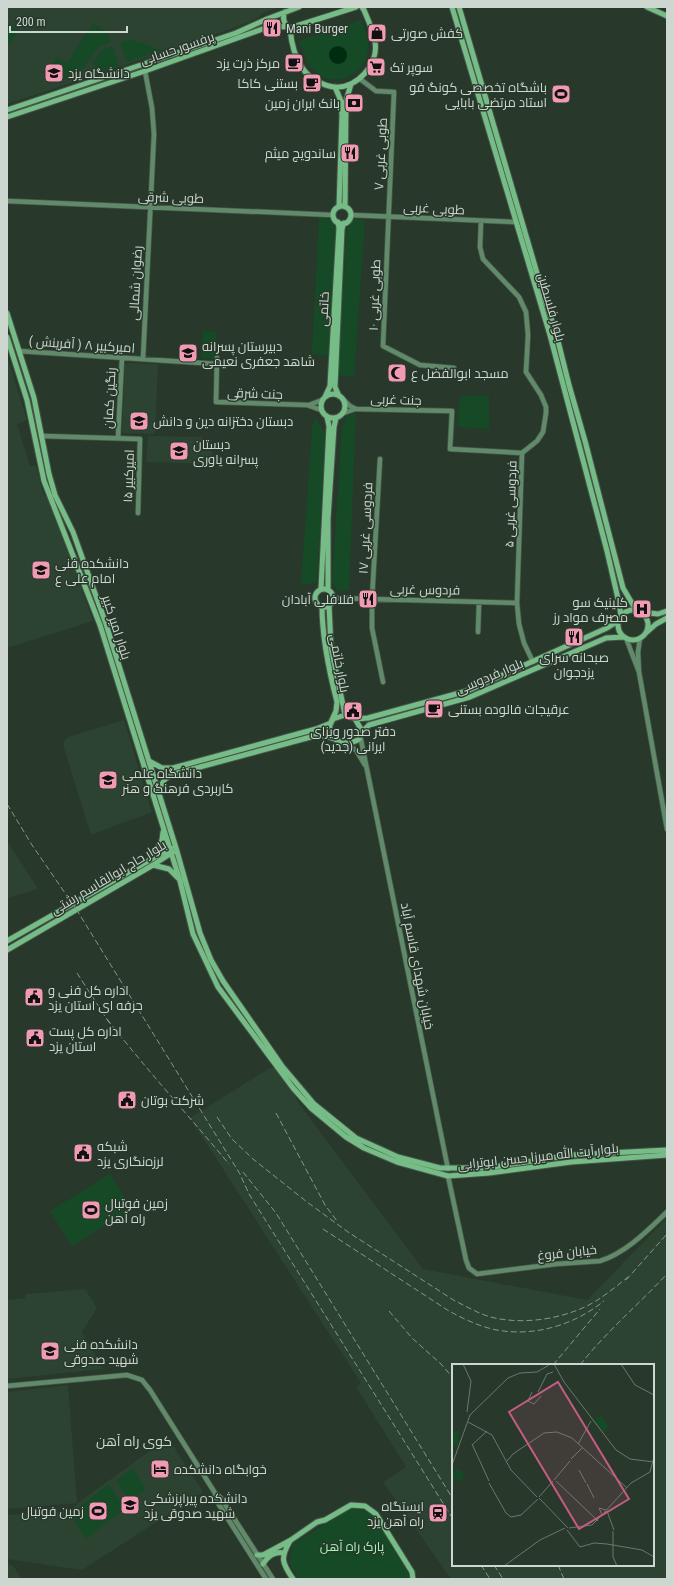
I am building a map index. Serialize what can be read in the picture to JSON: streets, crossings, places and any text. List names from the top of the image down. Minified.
{"streets":{"main road":["پرفسور حسابی","بلوار فلسطین","خاتمی","بلوار امیر کبیر","بلوار خاتمی","بلوار فردوسی","بلوار حاج ابوالقاسم رشتی","بلوار آیت الله میرزا حسن ابوترابی"],"street":["طوبی غربی ۷","طوبی شرقی","طوبی غربی","رضوان شمالی","طوبی غربی ۱۰","امیرکبیر ۸ ( آفرینش )","جنت شرقی","رنگین کمان","جنت غربی","امیرکبیر ۱۵","فردوسی غربی ۵","فردوسی غربی ۱۷","فردوس غربی","خیابان شهدای قاسم آباد","خیابان فروغ"]},"crossings":[["پرفسور حسابی","رضوان شمالی"],["طوبی غربی ۷","طوبی غربی"],["طوبی غربی ۷","طوبی غربی ۱۰"],["طوبی شرقی","طوبی غربی"],["طوبی شرقی","رضوان شمالی"],["طوبی شرقی","خاتمی"],["طوبی غربی","طوبی غربی ۱۰"],["طوبی غربی","بلوار فلسطین"],["طوبی غربی","خاتمی"],["طوبی غربی","فردوسی غربی ۵"],["رضوان شمالی","امیرکبیر ۸ ( آفرینش )"],["بلوار فلسطین","بلوار فردوسی"],["خاتمی","جنت غربی"],["امیرکبیر ۸ ( آفرینش )","رنگین کمان"],["امیرکبیر ۸ ( آفرینش )","بلوار امیر کبیر"],["رنگین کمان","امیرکبیر ۱۵"],["جنت غربی","فردوسی غربی ۵"],["فردوسی غربی ۵","فردوس غربی"],["فردوسی غربی ۵","بلوار فردوسی"],["فردوسی غربی ۱۷","فردوس غربی"],["فردوس غربی","بلوار خاتمی"],["بلوار امیر کبیر","بلوار حاج ابوالقاسم رشتی"],["بلوار امیر کبیر","بلوار آیت الله میرزا حسن ابوترابی"],["بلوار خاتمی","بلوار فردوسی"],["بلوار خاتمی","خیابان شهدای قاسم آباد"],["بلوار فردوسی","خیابان شهدای قاسم آباد"],["خیابان شهدای قاسم آباد","بلوار آیت الله میرزا حسن ابوترابی"],["بلوار آیت الله میرزا حسن ابوترابی","خیابان فروغ"]],"districts":["کوی راه آهن"],"parks":["پارک راه آهن"],"places":{"restaurant":["Mani Burger","ساندویچ میثم","فلافلی آبادان","صبحانه سرای یزدجوان"],"shop":["کفش صورتی"],"cafe":["مرکز ذرت یزد","بستنی کاکا","عرقیجات فالوده بستنی"],"supermarket":["سوپر تک"],"school or university":["دانشگاه یزد","دبیرستان پسرانه شاهد جعفری نعیمی","دبستان دختزانه دین و دانش","دبستان پسرانه یاوری","دانشکده فنی امام علی ع","دانشگاه علمی کاربردی فرهنگ و هنر","دانشکده فنی شهید صدوقی","دانشکده پیراپزشکی شهید صدوقی یزد"],"sports":["باشگاه تخصصی کونگ فو استاد مرتضی بابایی","زمین فوتبال راه آهن","زمین فوتبال"],"bank":["بانک ایران زمین"],"mosque":["مسجد ابوالفضل ع"],"hospital":["کلینیک سو مصرف مواد رز"],"public building":["دفتر صدور ویزای ایرانی (جدید)","اداره کل فنی و حرفه ای استان یزد","اداره کل پست استان یزد","شرکت بوتان","شبکه لرزه‌نگاری یزد"],"hotel":["خوابگاه دانشکده"],"station":["ایستگاه راه آهن یزد"]},"scale_bar":"200 m"}
